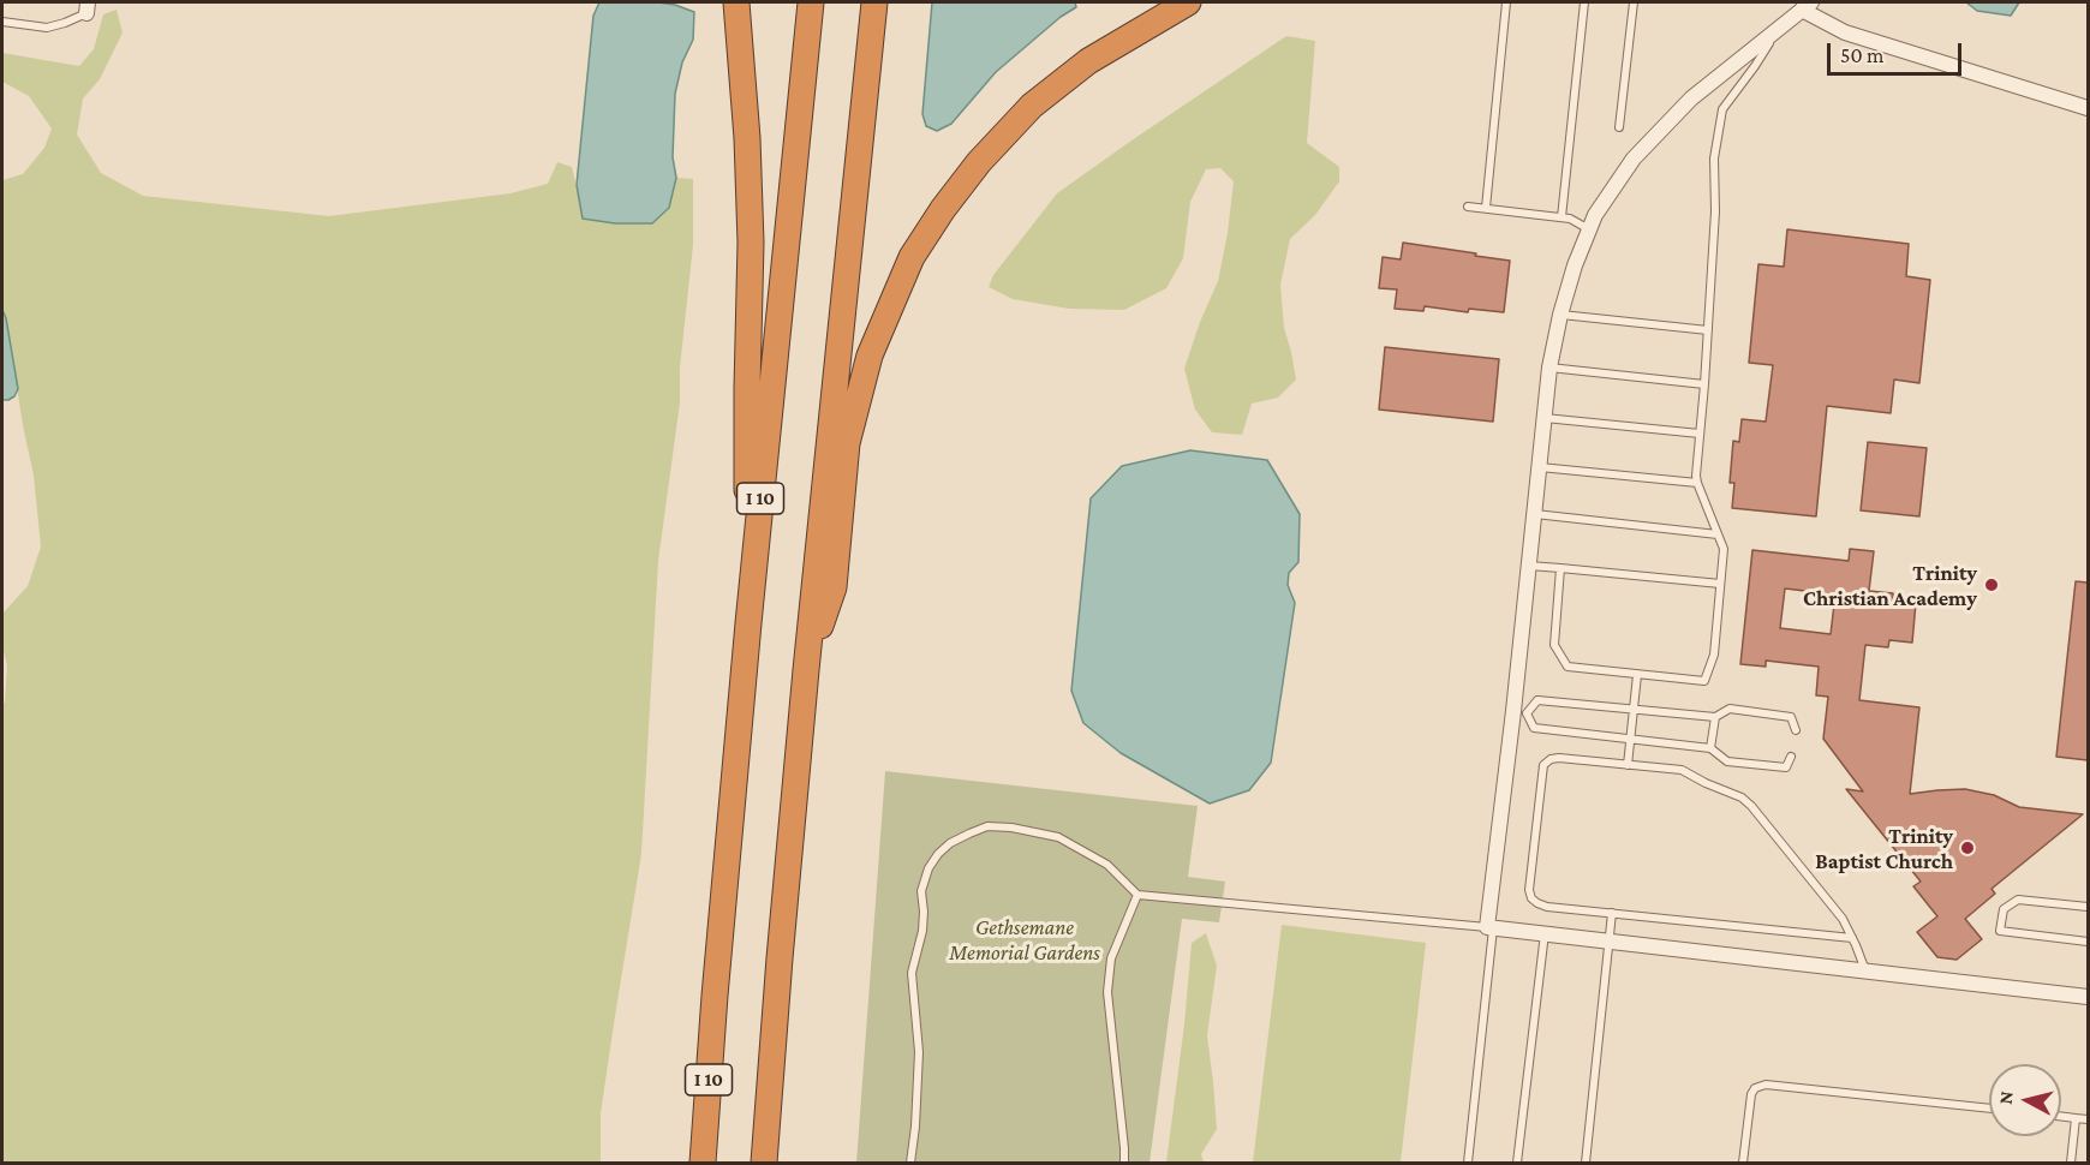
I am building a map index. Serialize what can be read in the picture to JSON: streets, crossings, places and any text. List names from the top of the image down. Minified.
{"streets":{"highway":["I 10"]},"parks":["Gethsemane Memorial Gardens"],"places":["Trinity Christian Academy","Trinity Baptist Church"],"scale_bar":"50 m","north":"left"}
